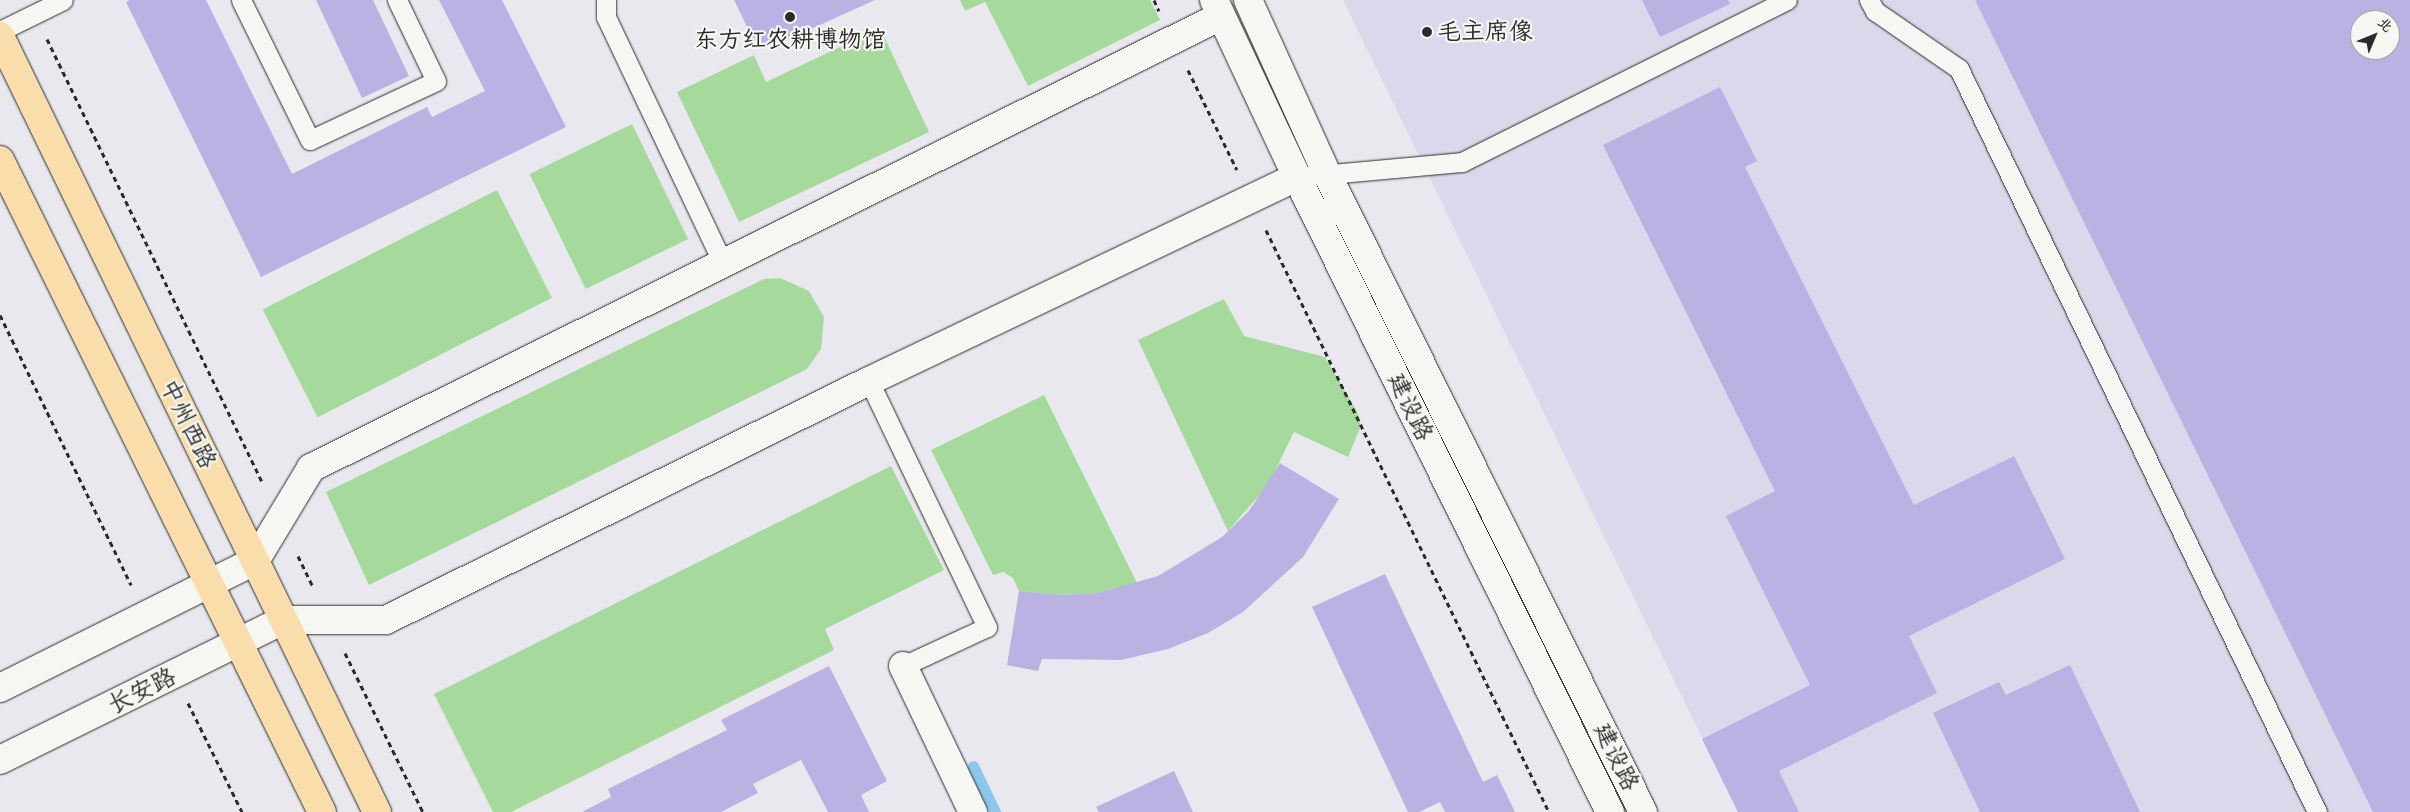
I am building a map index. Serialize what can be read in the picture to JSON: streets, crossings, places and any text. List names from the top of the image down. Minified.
{"streets":{"main road":["建设路","中州西路","长安路"]},"crossings":[["中州西路","长安路"]],"places":["东方红农耕博物馆","毛主席像"],"north":"top right"}
